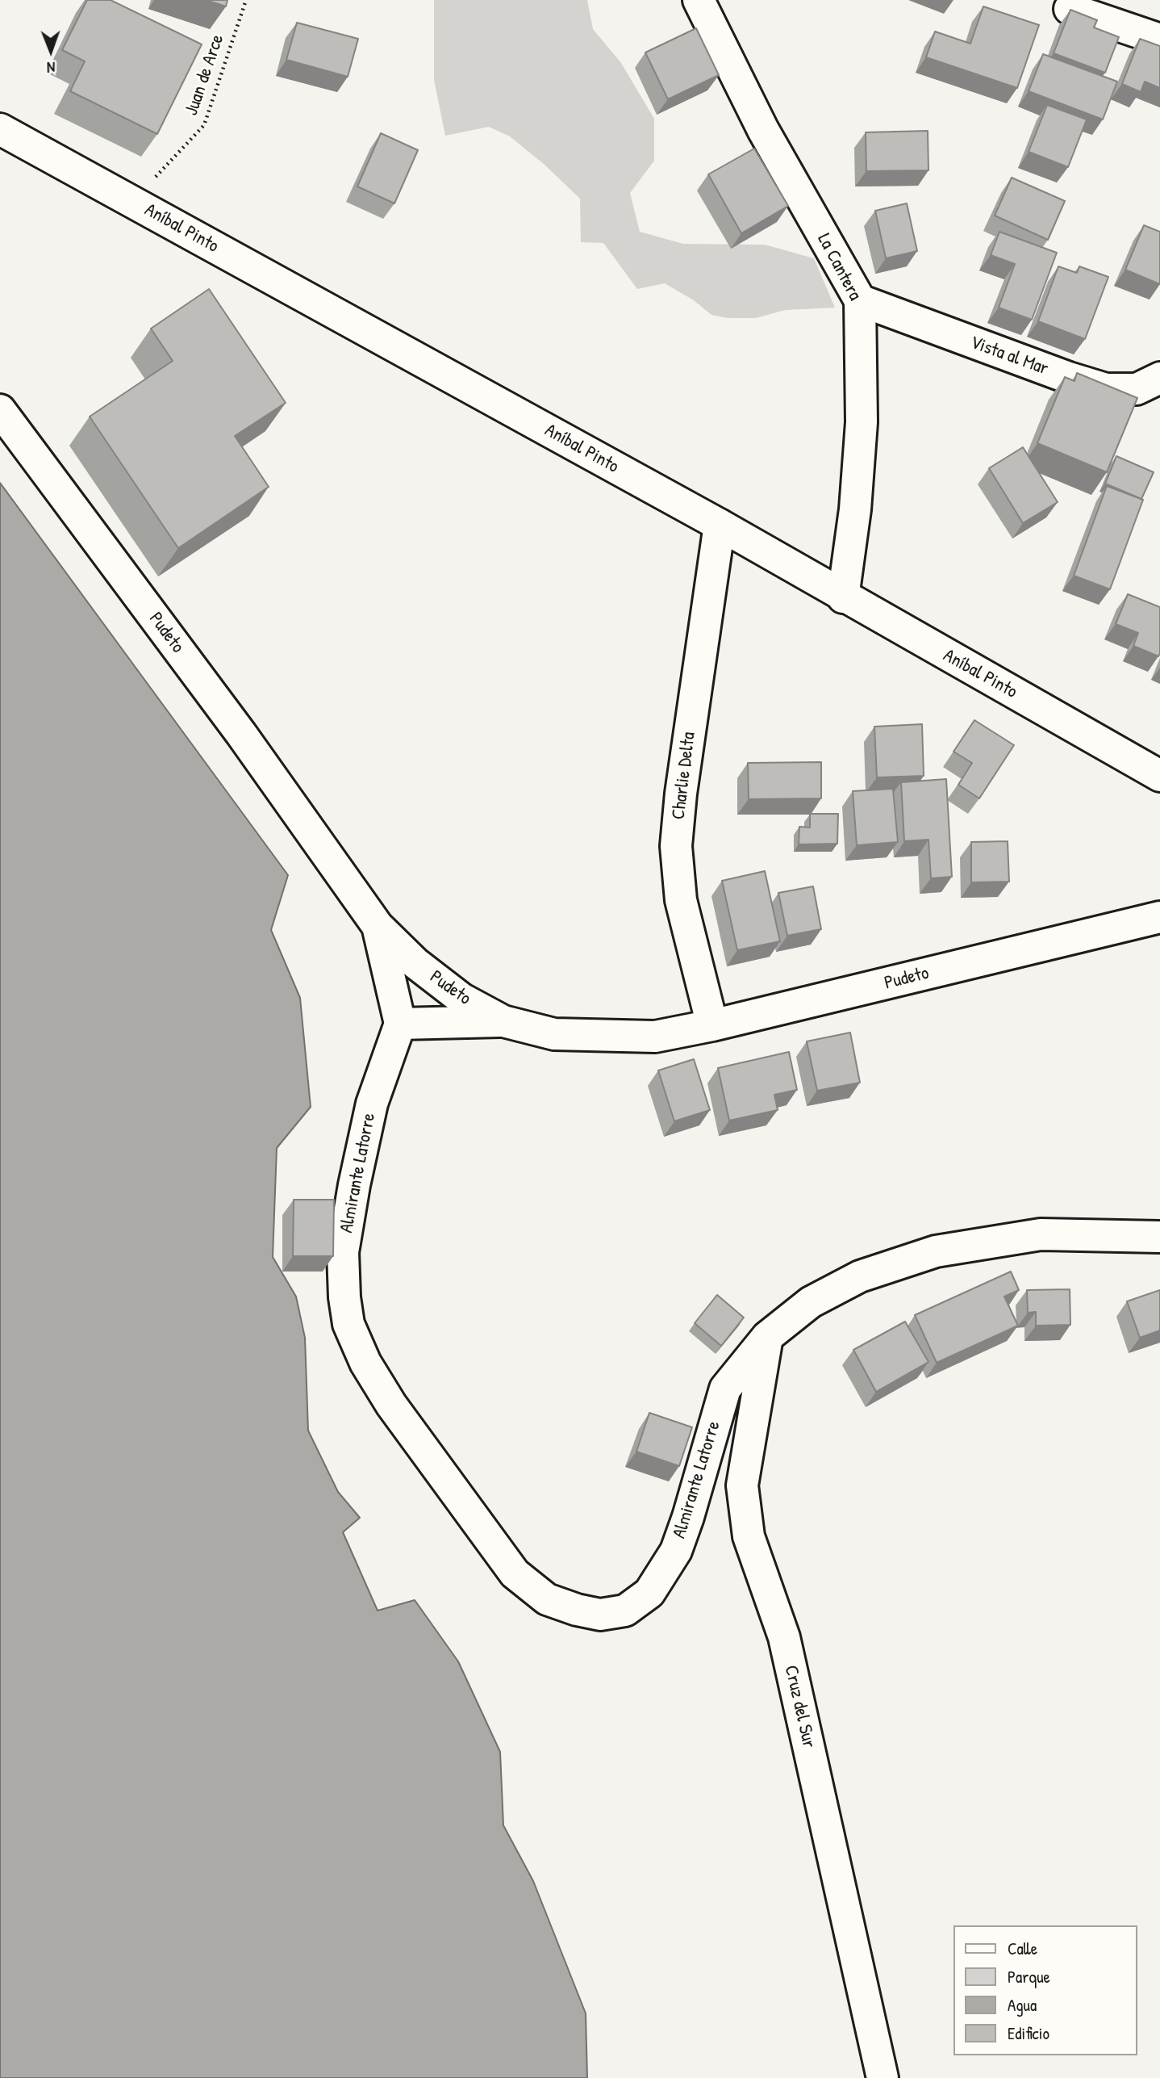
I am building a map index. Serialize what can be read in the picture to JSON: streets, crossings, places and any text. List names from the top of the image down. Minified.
{"streets":{"street":["Aníbal Pinto","La Cantera","Vista al Mar","Pudeto","Charlie Delta","Almirante Latorre","Cruz del Sur"],"path":["Juan de Arce"]},"crossings":[["Juan de Arce","Aníbal Pinto"],["Aníbal Pinto","La Cantera"],["Aníbal Pinto","Charlie Delta"],["La Cantera","Vista al Mar"],["Pudeto","Charlie Delta"],["Almirante Latorre","Cruz del Sur"]],"legend":["Calle","Parque","Agua","Edificio"],"north":"bottom"}
